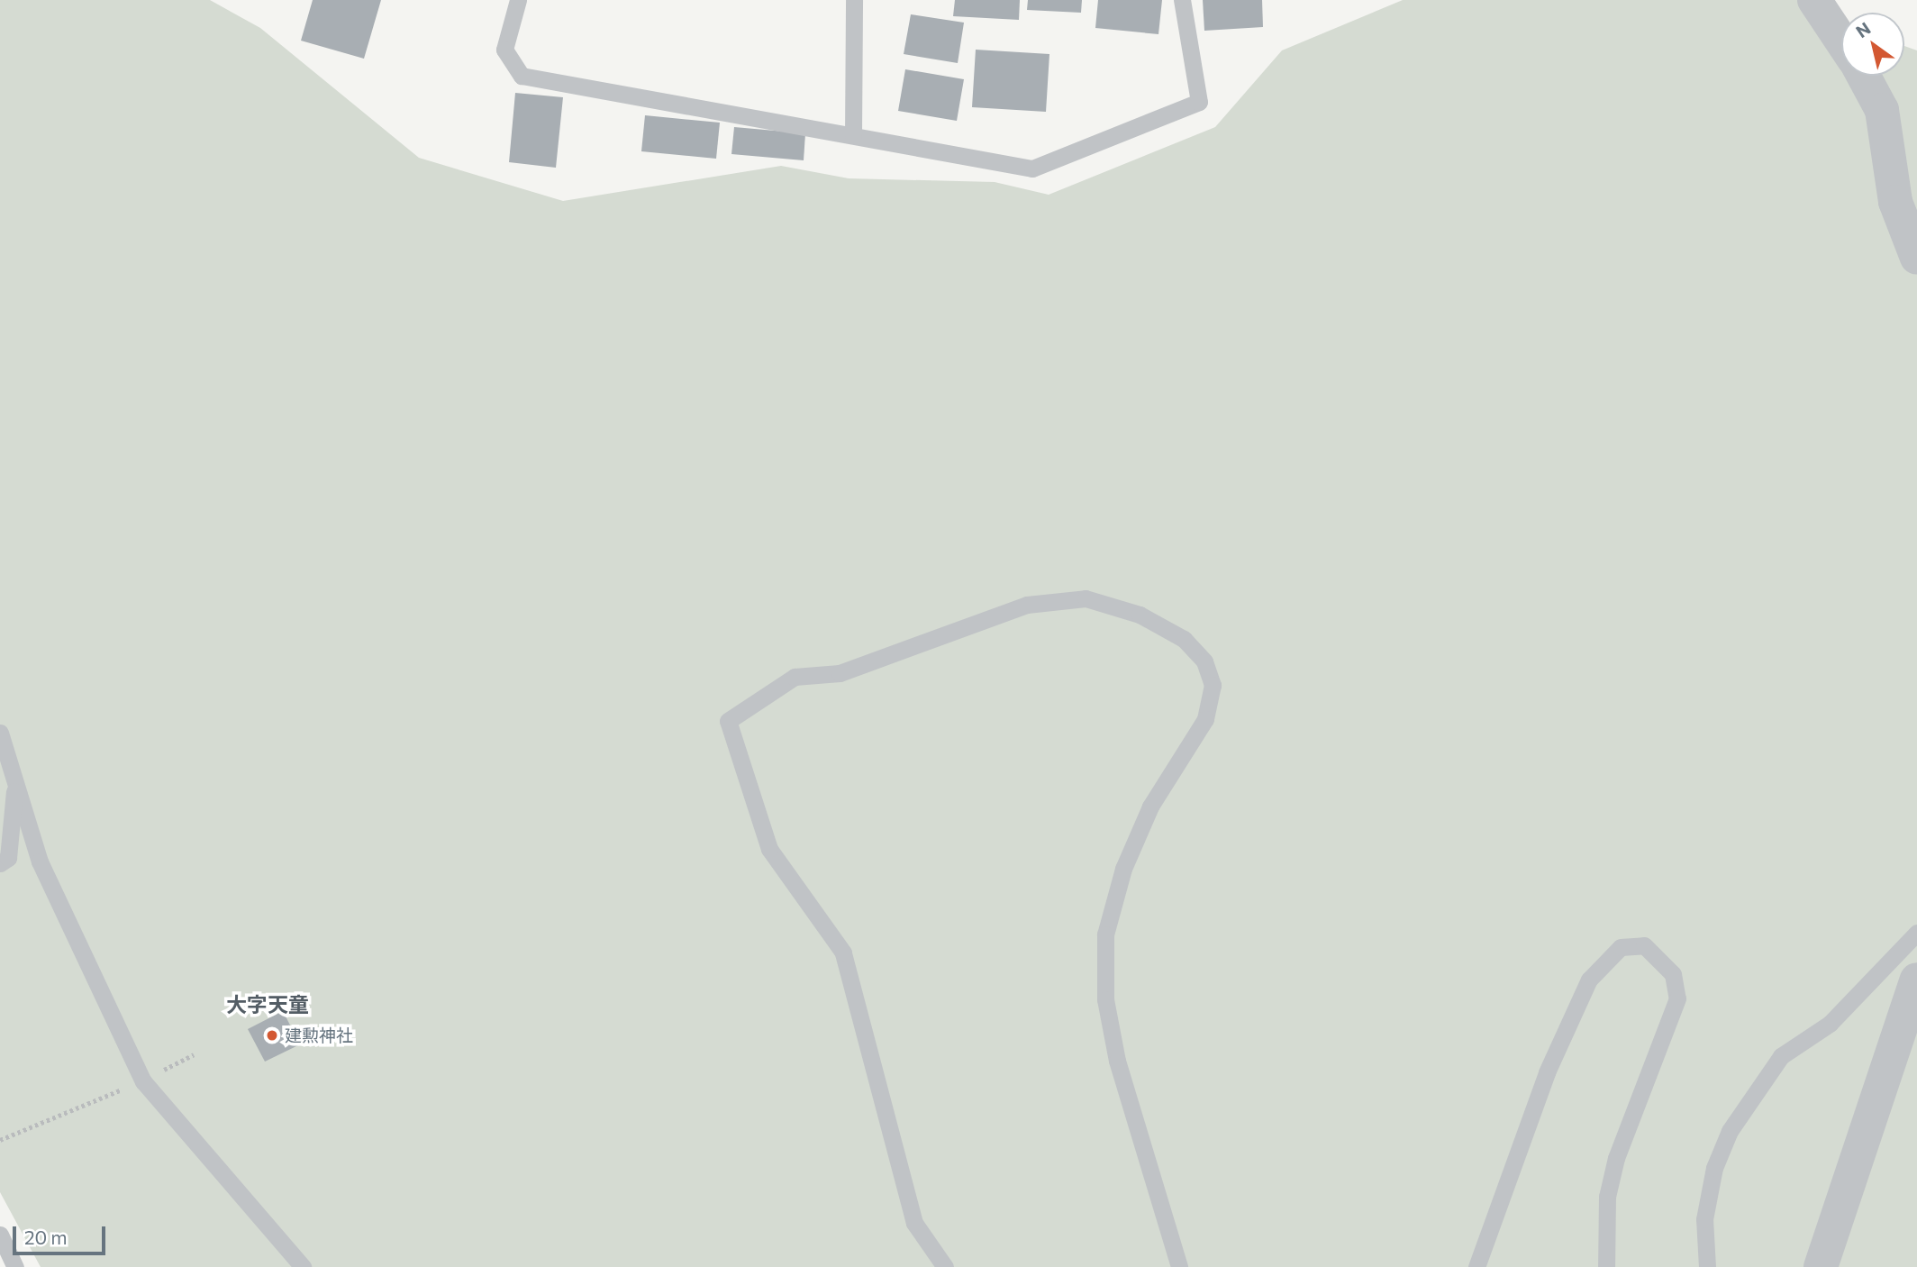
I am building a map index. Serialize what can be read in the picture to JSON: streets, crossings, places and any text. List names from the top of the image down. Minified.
{"districts":["大字天童"],"places":["建勲神社"],"scale_bar":"20 m","north":"top left"}
